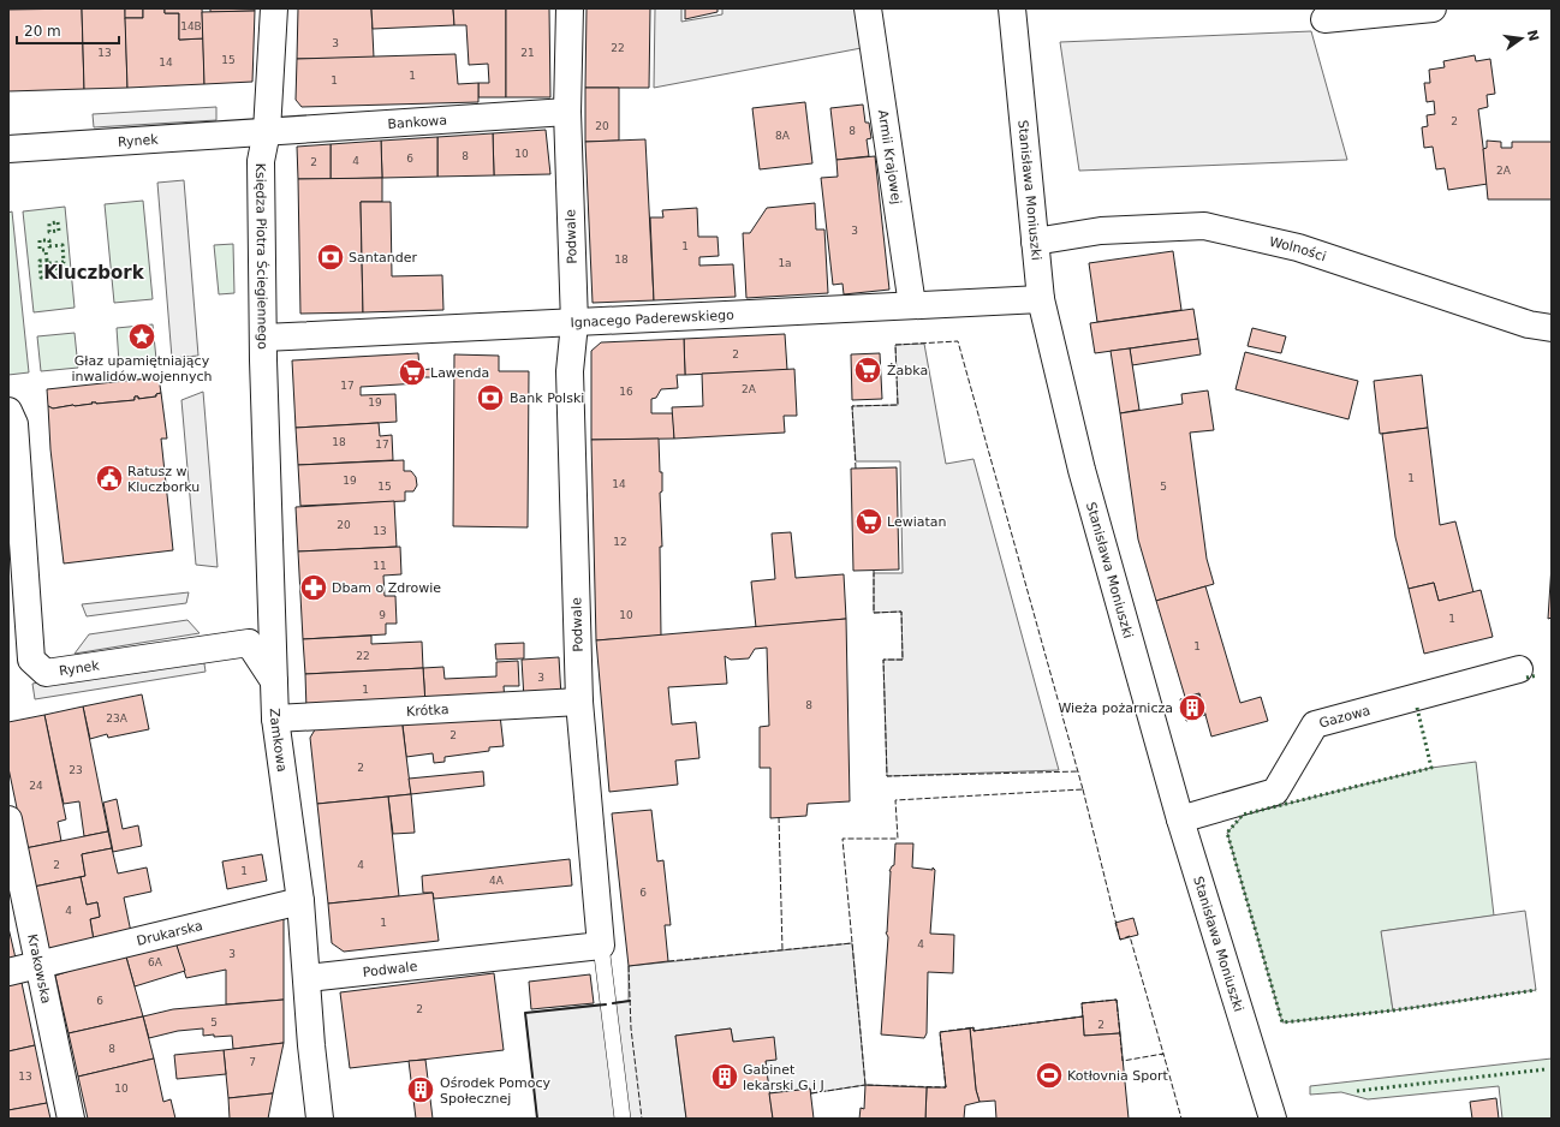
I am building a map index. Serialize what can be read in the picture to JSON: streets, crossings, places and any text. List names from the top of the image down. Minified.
{"streets":{"street":["Bankowa","Rynek","Armii Krajowej","Stanisława Moniuszki","Podwale","Wolności","Księdza Piotra Ściegiennego","Ignacego Paderewskiego","Krótka","Gazowa","Zamkowa","Drukarska","Krakowska"]},"crossings":[["Bankowa","Rynek"],["Bankowa","Podwale"],["Bankowa","Księdza Piotra Ściegiennego"],["Rynek","Księdza Piotra Ściegiennego"],["Rynek","Zamkowa"],["Armii Krajowej","Ignacego Paderewskiego"],["Stanisława Moniuszki","Wolności"],["Stanisława Moniuszki","Ignacego Paderewskiego"],["Stanisława Moniuszki","Gazowa"],["Podwale","Ignacego Paderewskiego"],["Podwale","Krótka"],["Podwale","Zamkowa"],["Księdza Piotra Ściegiennego","Ignacego Paderewskiego"],["Księdza Piotra Ściegiennego","Zamkowa"],["Ignacego Paderewskiego","Zamkowa"],["Krótka","Zamkowa"],["Zamkowa","Drukarska"],["Drukarska","Krakowska"]],"districts":["Kluczbork"],"places":{"bank":["Santander","Bank Polski"],"place":["Głaz upamiętniający inwalidów wojennych"],"supermarket":["Żabka","Lawenda","Lewiatan"],"public building":["Ratusz w Kluczborku"],"pharmacy":["Dbam o Zdrowie"],"building":["Wieża pożarnicza","Gabinet lekarski G i J","Ośrodek Pomocy Społecznej"],"sports":["Kotłovnia Sport"]},"house_numbers":["14B","3","22","13","21","15","14","1","1","2","20","8","8A","10","8","6","4","2","2A","3","1","18","1a","2","17","2A","16","19","18","17","1","19","14","15","5","20","13","12","11","9","10","1","1","22","3","1","8","23A","2","2","23","24","2","4","1","4A","6","4","1","4","3","6A","6","2","5","2","8","7","13","10"],"scale_bar":"20 m","north":"right"}
